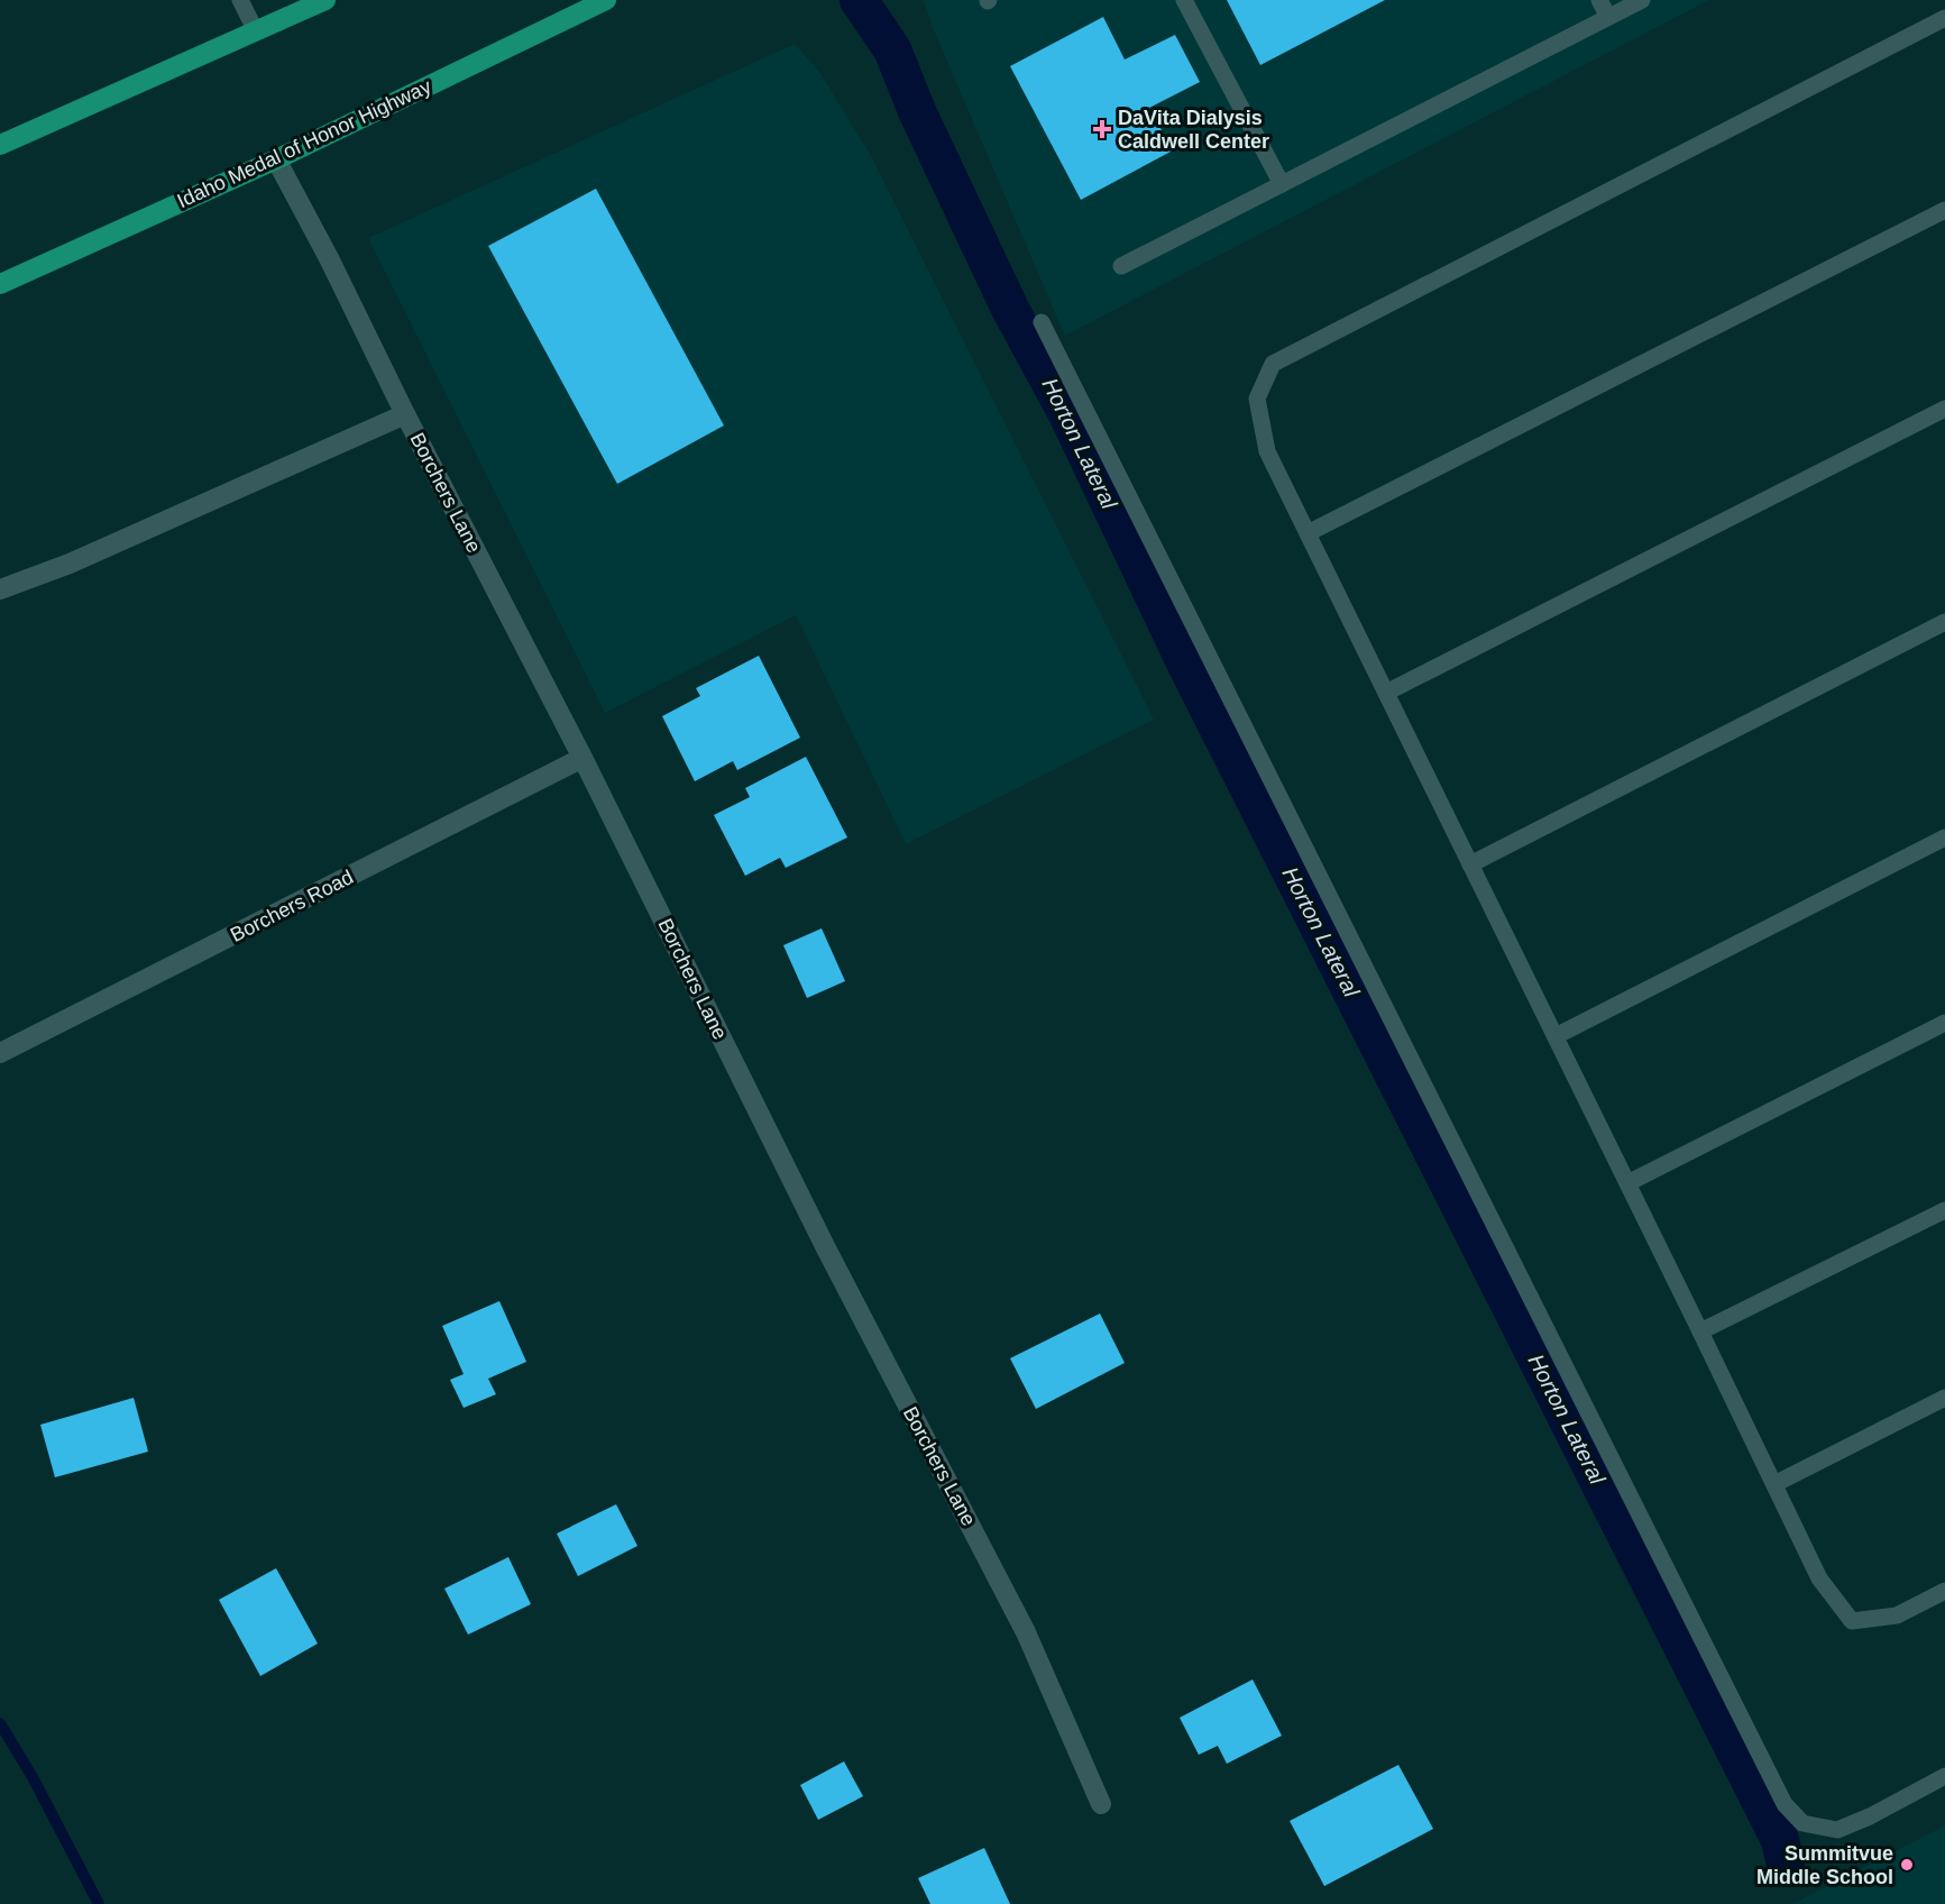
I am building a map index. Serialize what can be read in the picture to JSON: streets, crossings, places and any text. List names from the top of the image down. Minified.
{"streets":{"main road":["Idaho Medal of Honor Highway"],"street":["Borchers Lane","Borchers Road"]},"crossings":[["Idaho Medal of Honor Highway","Borchers Lane"],["Borchers Lane","Borchers Road"]],"water":["Horton Lateral"],"places":{"health":["DaVita Dialysis Caldwell Center"],"other":["Summitvue Middle School"]}}
